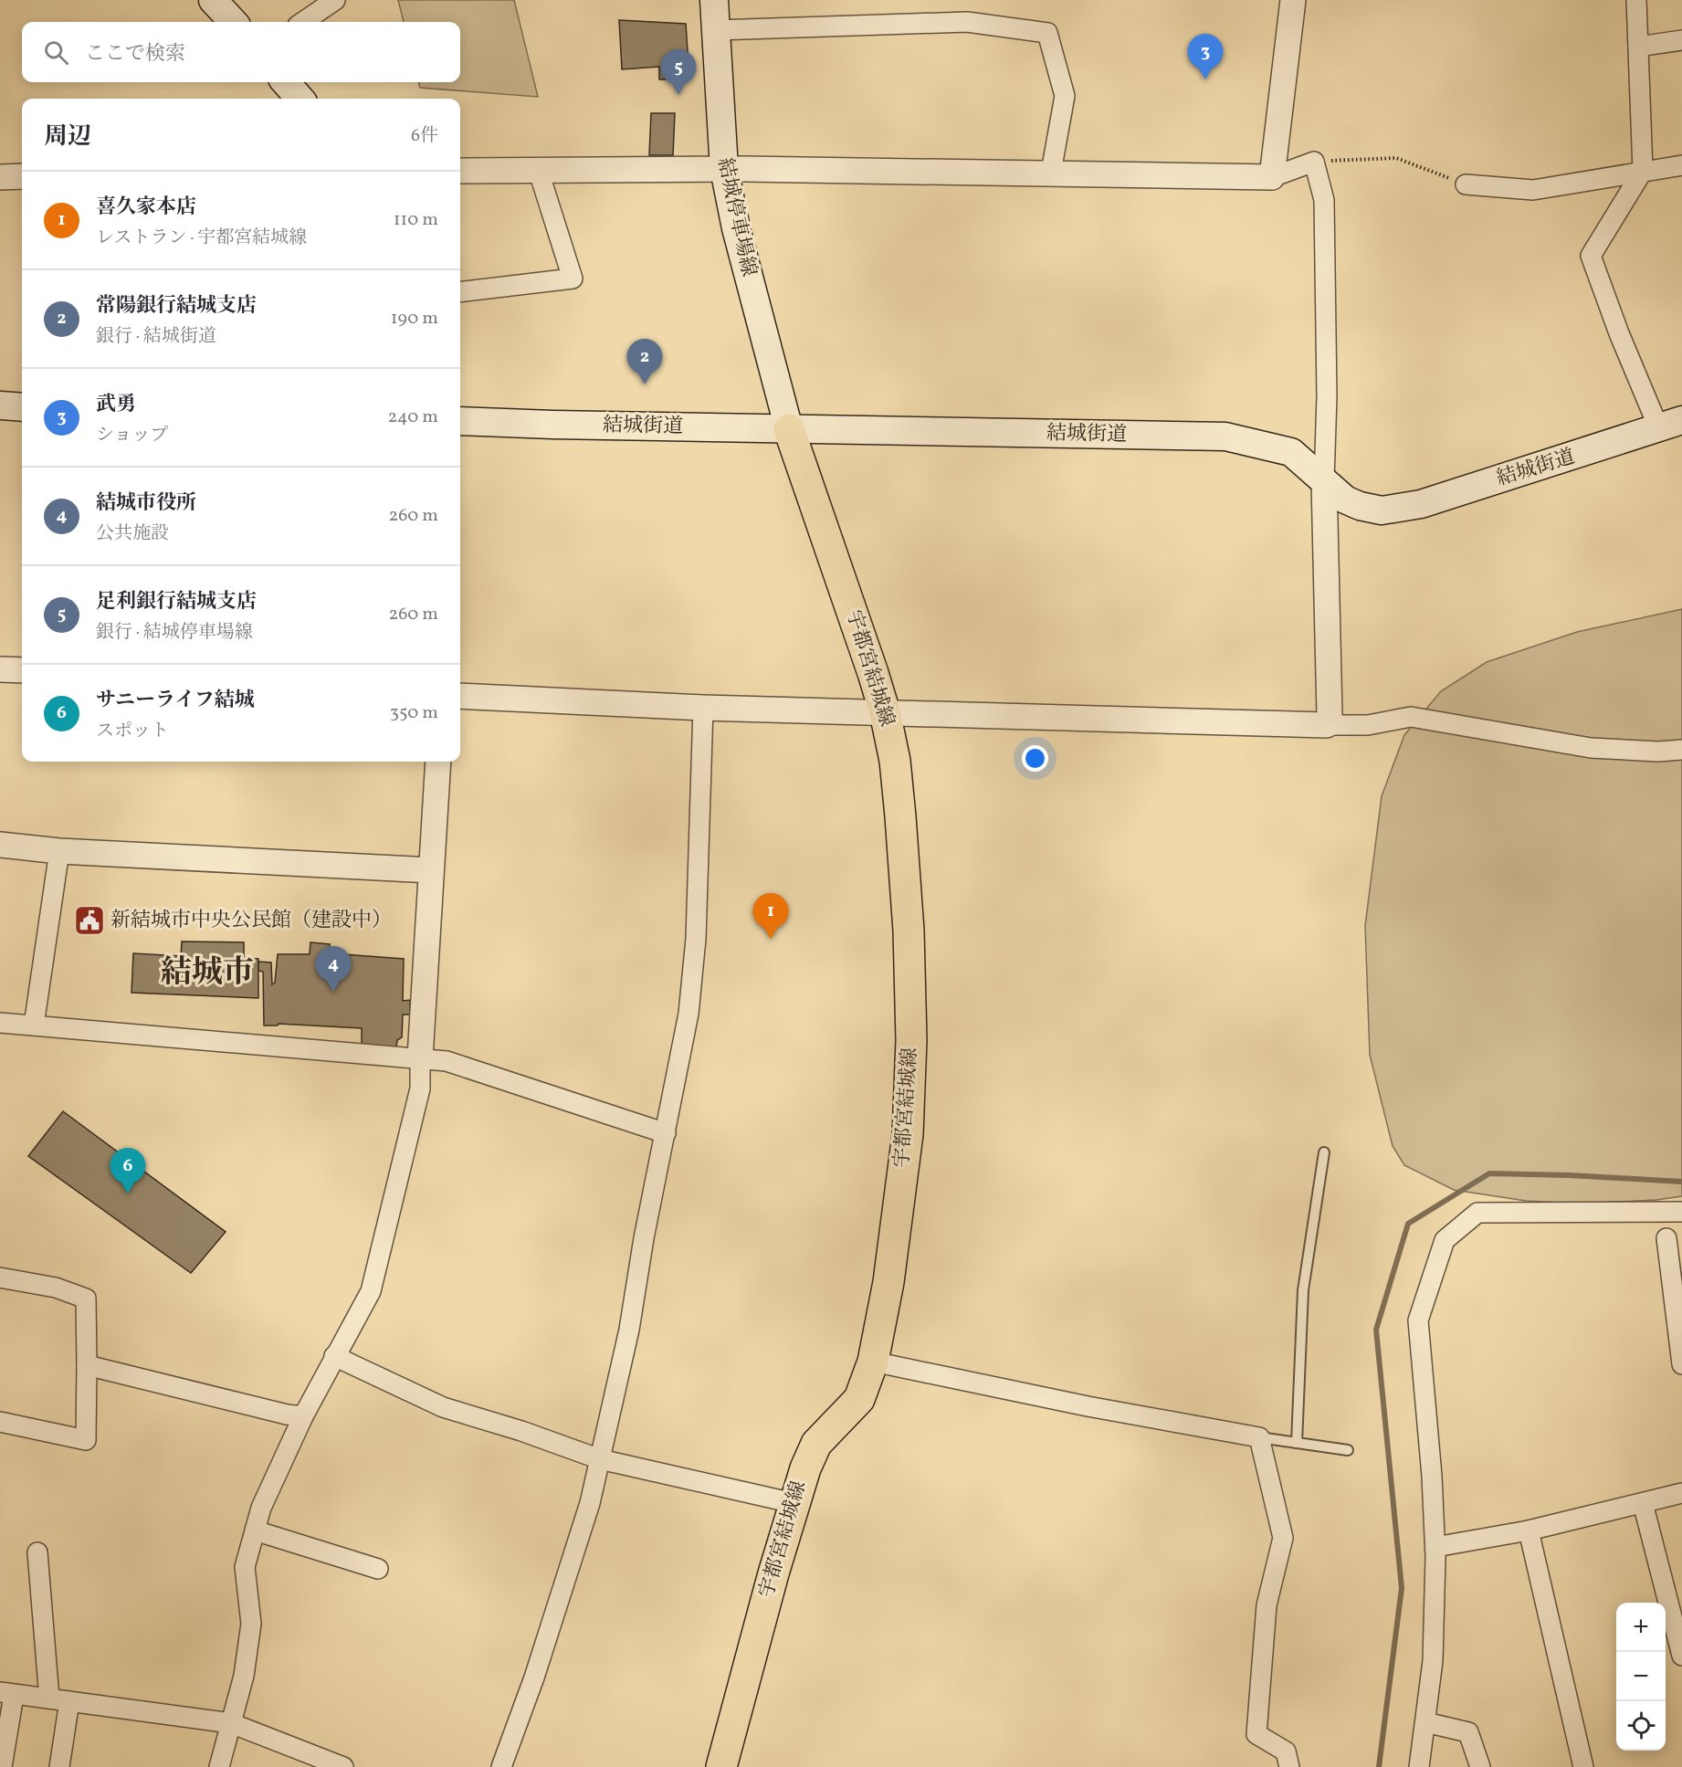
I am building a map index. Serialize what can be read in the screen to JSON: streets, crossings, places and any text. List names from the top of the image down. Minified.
{"streets":{"main road":["結城停車場線","結城街道","宇都宮結城線"]},"crossings":[["結城停車場線","結城街道"],["結城停車場線","宇都宮結城線"],["結城街道","宇都宮結城線"]],"districts":["結城市"],"places":{"public building":["新結城市中央公民館（建設中）"]},"page":{"search":"ここで検索","pins":["3","5","2","1","4","6"],"heading":["周辺","6件"],"list":[{"mark":"1","name":"喜久家本店","note":"レストラン · 宇都宮結城線","value":"110 m"},{"mark":"2","name":"常陽銀行結城支店","note":"銀行 · 結城街道","value":"190 m"},{"mark":"3","name":"武勇","note":"ショップ","value":"240 m"},{"mark":"4","name":"結城市役所","note":"公共施設","value":"260 m"},{"mark":"5","name":"足利銀行結城支店","note":"銀行 · 結城停車場線","value":"260 m"},{"mark":"6","name":"サニーライフ結城","note":"スポット","value":"350 m"}],"map_buttons":["+","−"]}}
